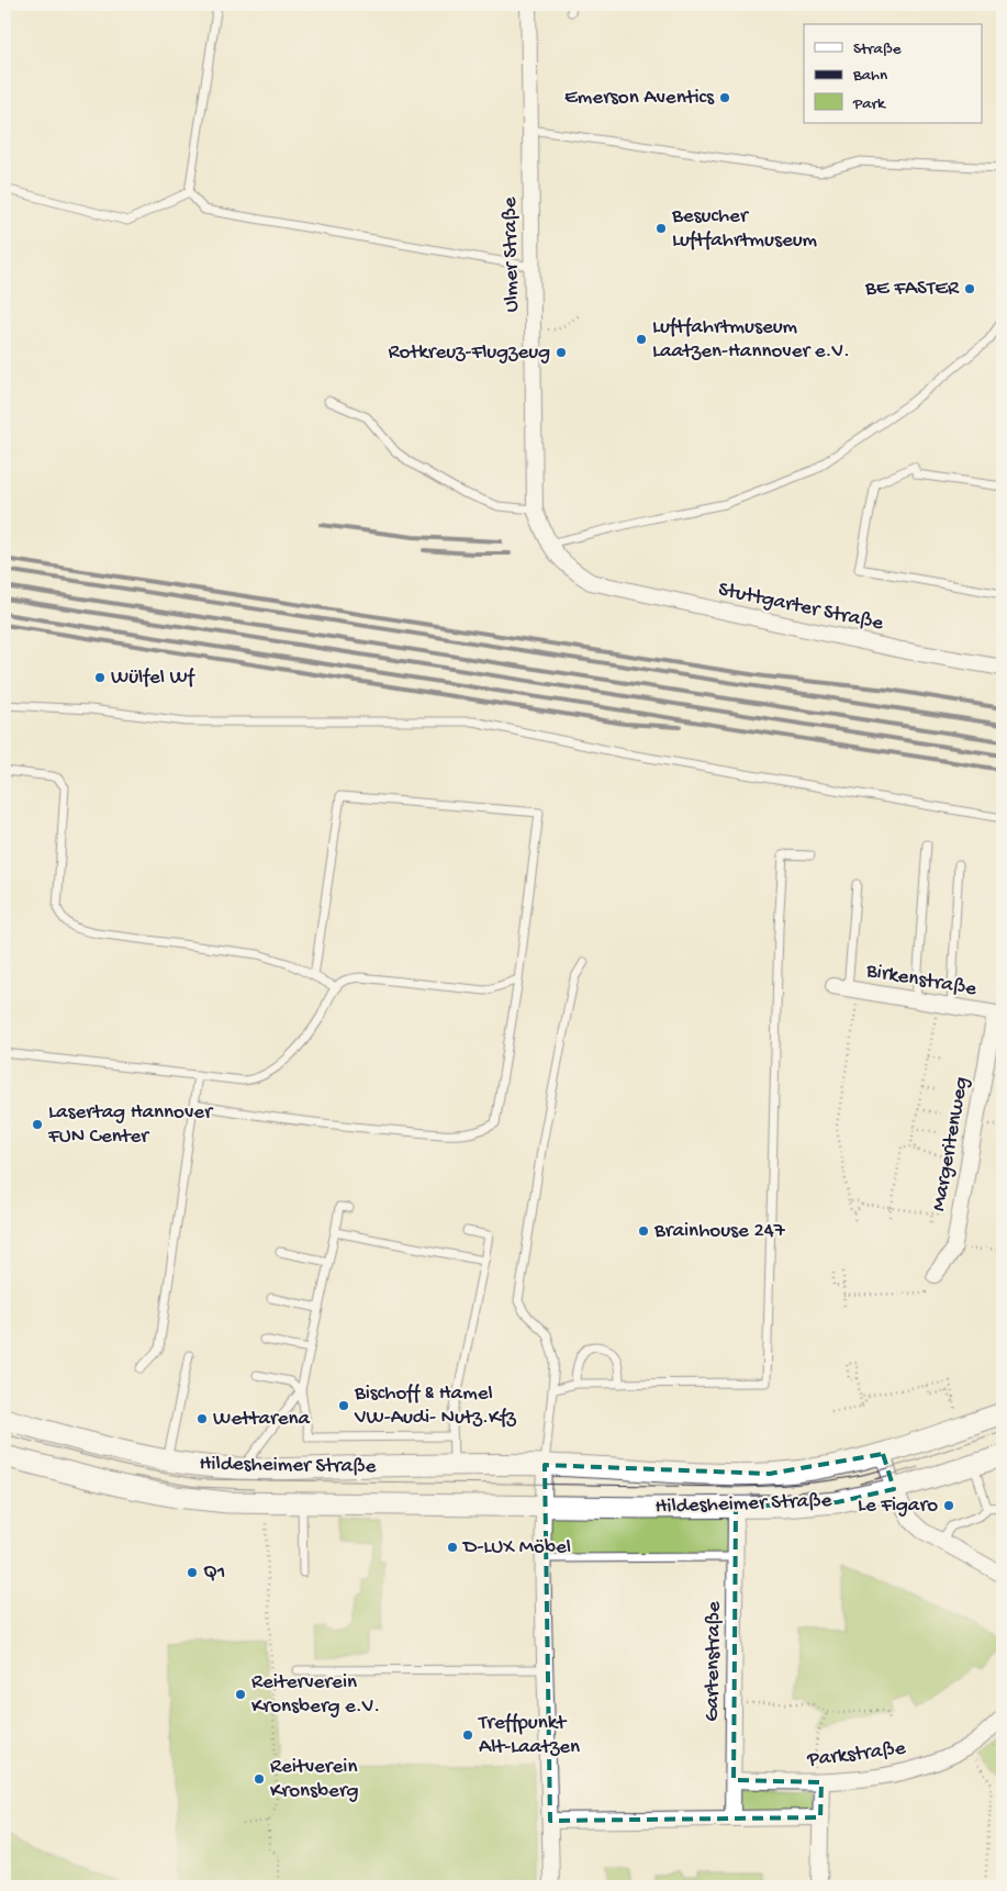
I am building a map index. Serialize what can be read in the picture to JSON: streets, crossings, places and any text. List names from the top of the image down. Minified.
{"streets":{"main road":["Hildesheimer Straße"],"street":["Ulmer Straße","Stuttgarter Straße","Birkenstraße","Margeritenweg","Gartenstraße","Parkstraße"]},"crossings":[["Ulmer Straße","Stuttgarter Straße"],["Birkenstraße","Margeritenweg"],["Hildesheimer Straße","Gartenstraße"],["Gartenstraße","Parkstraße"]],"places":["Emerson Aventics","Besucher Luftfahrtmuseum","BE FASTER","Luftfahrtmuseum Laatzen-Hannover e.V.","Rotkreuz-Flugzeug","Wülfel Wf","Lasertag Hannover FUN Center","Brainhouse 247","Bischoff & Hamel VW-Audi- Nutz.Kfz","Wettarena","Le Figaro","D-LUX Möbel","Q1","Reiterverein Kronsberg e.V.","Treffpunkt Alt-Laatzen","Reitverein Kronsberg"],"legend":["Straße","Bahn","Park"]}
